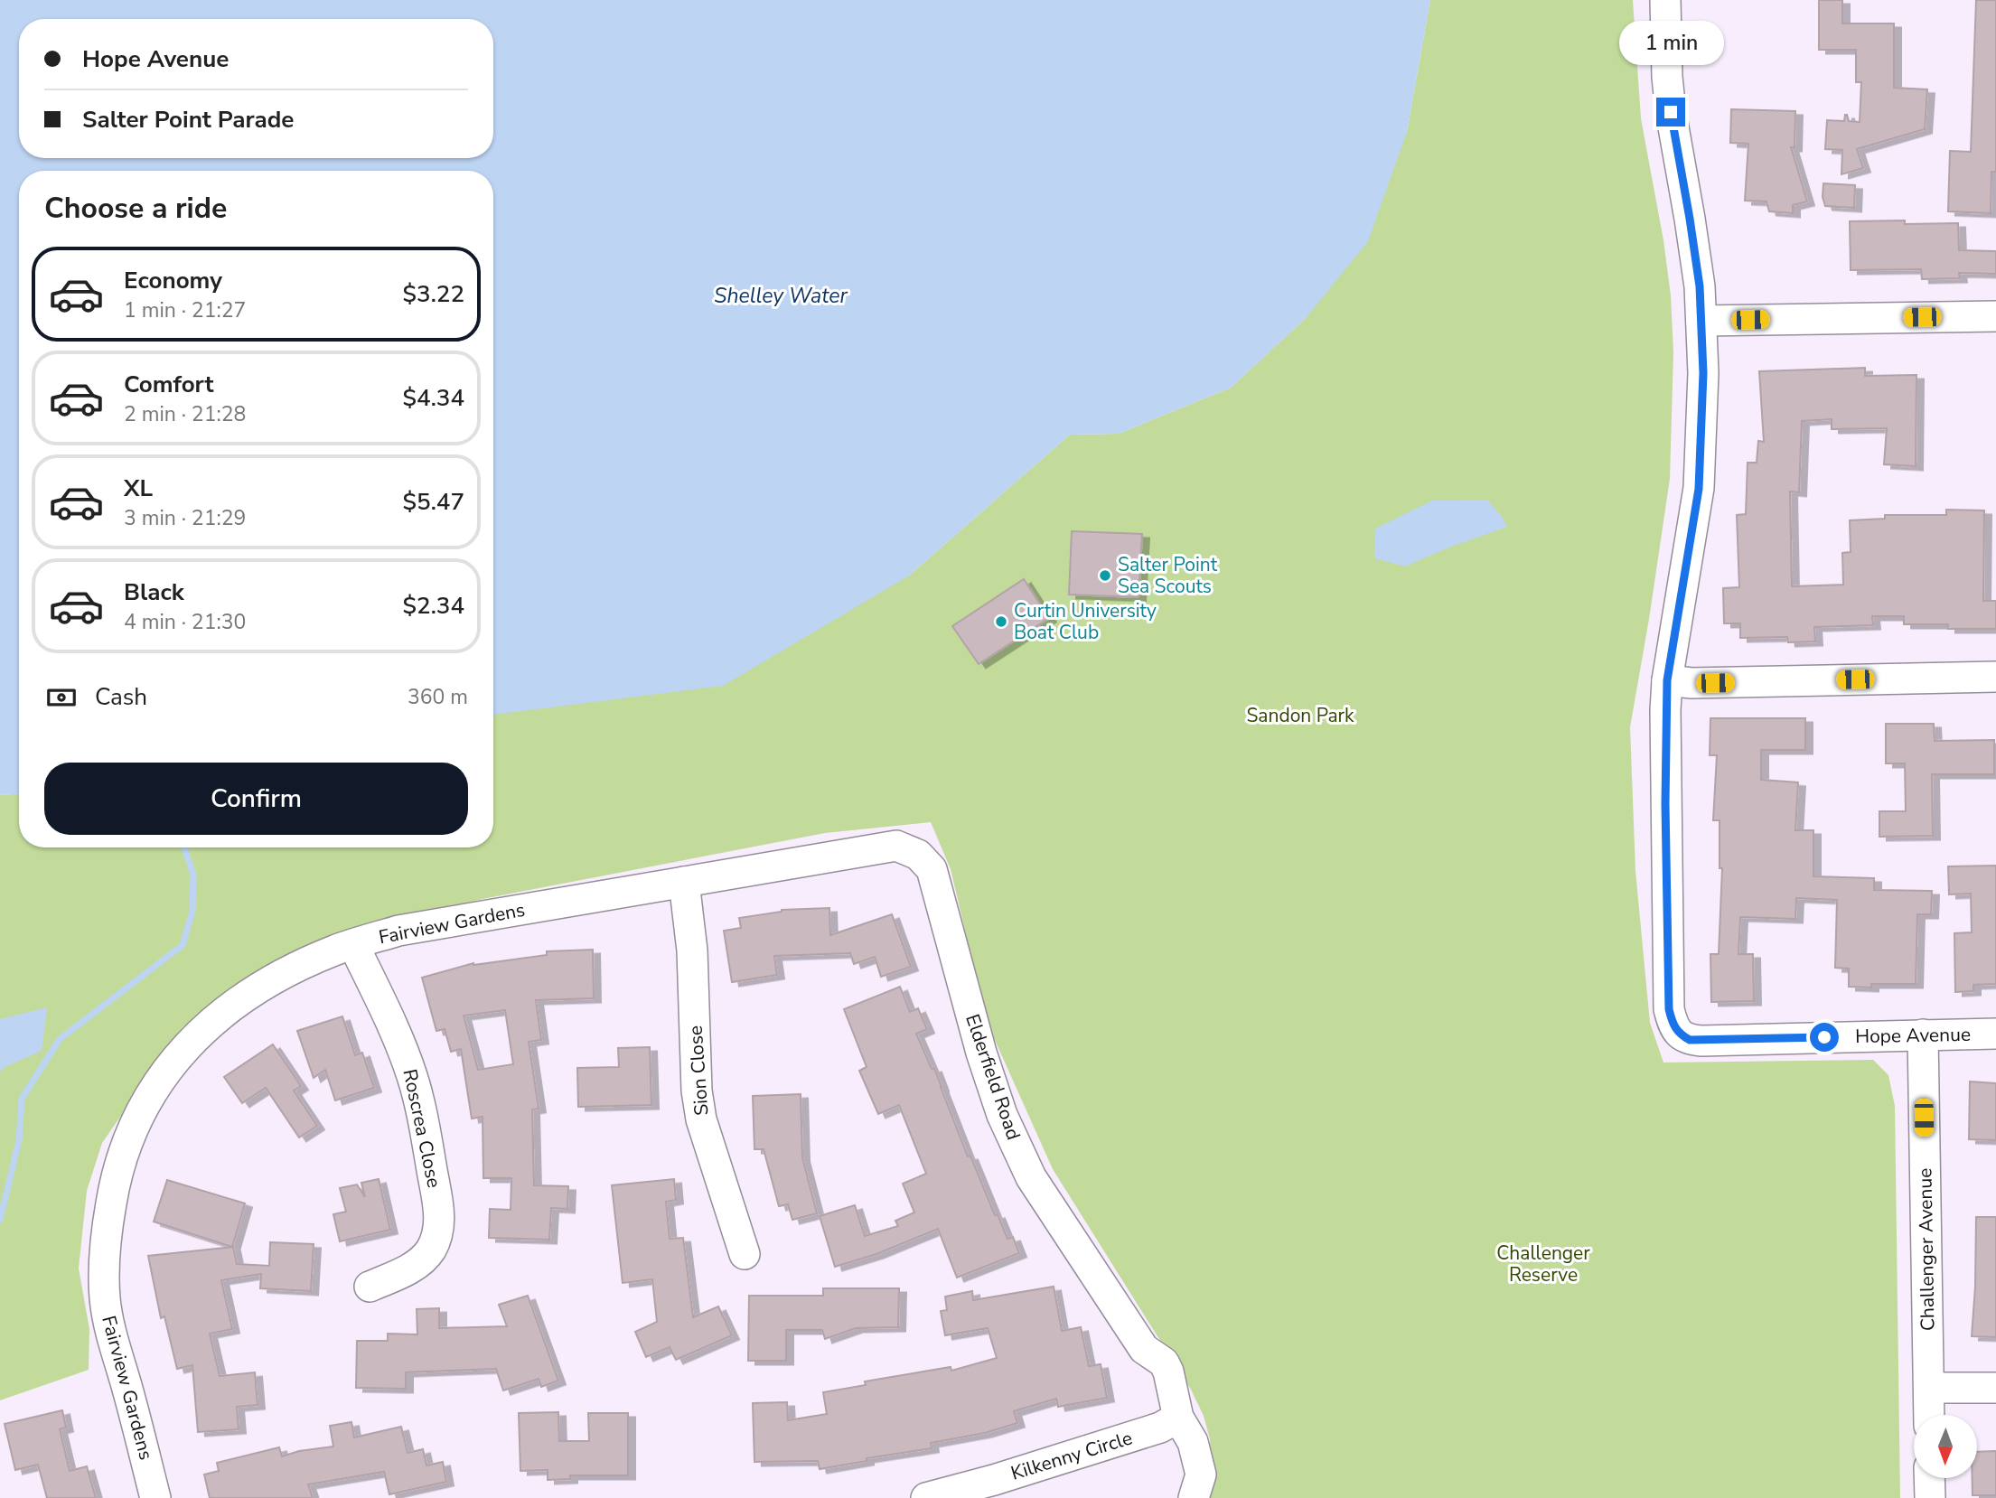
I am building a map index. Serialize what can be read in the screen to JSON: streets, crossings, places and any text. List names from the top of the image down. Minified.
{"streets":{"street":["Fairview Gardens","Hope Avenue","Sion Close","Elderfield Road","Roscrea Close","Challenger Avenue","Kilkenny Circle"]},"crossings":[["Fairview Gardens","Sion Close"],["Fairview Gardens","Elderfield Road"],["Fairview Gardens","Roscrea Close"],["Hope Avenue","Challenger Avenue"],["Elderfield Road","Kilkenny Circle"]],"water":["Shelley Water"],"parks":["Sandon Park","Challenger Reserve"],"places":["Salter Point Sea Scouts","Curtin University Boat Club"],"north":"bottom","page":{"banner":["Hope Avenue","Salter Point Parade"],"bubble":"1 min","heading":"Choose a ride","list":[{"name":"Economy","note":"1 min · 21:27","value":"$3.22"},{"name":"Comfort","note":"2 min · 21:28","value":"$4.34"},{"name":"XL","note":"3 min · 21:29","value":"$5.47"},{"name":"Black","note":"4 min · 21:30","value":"$2.34"}],"pay":["Cash","360 m"],"buttons":"Confirm"}}
